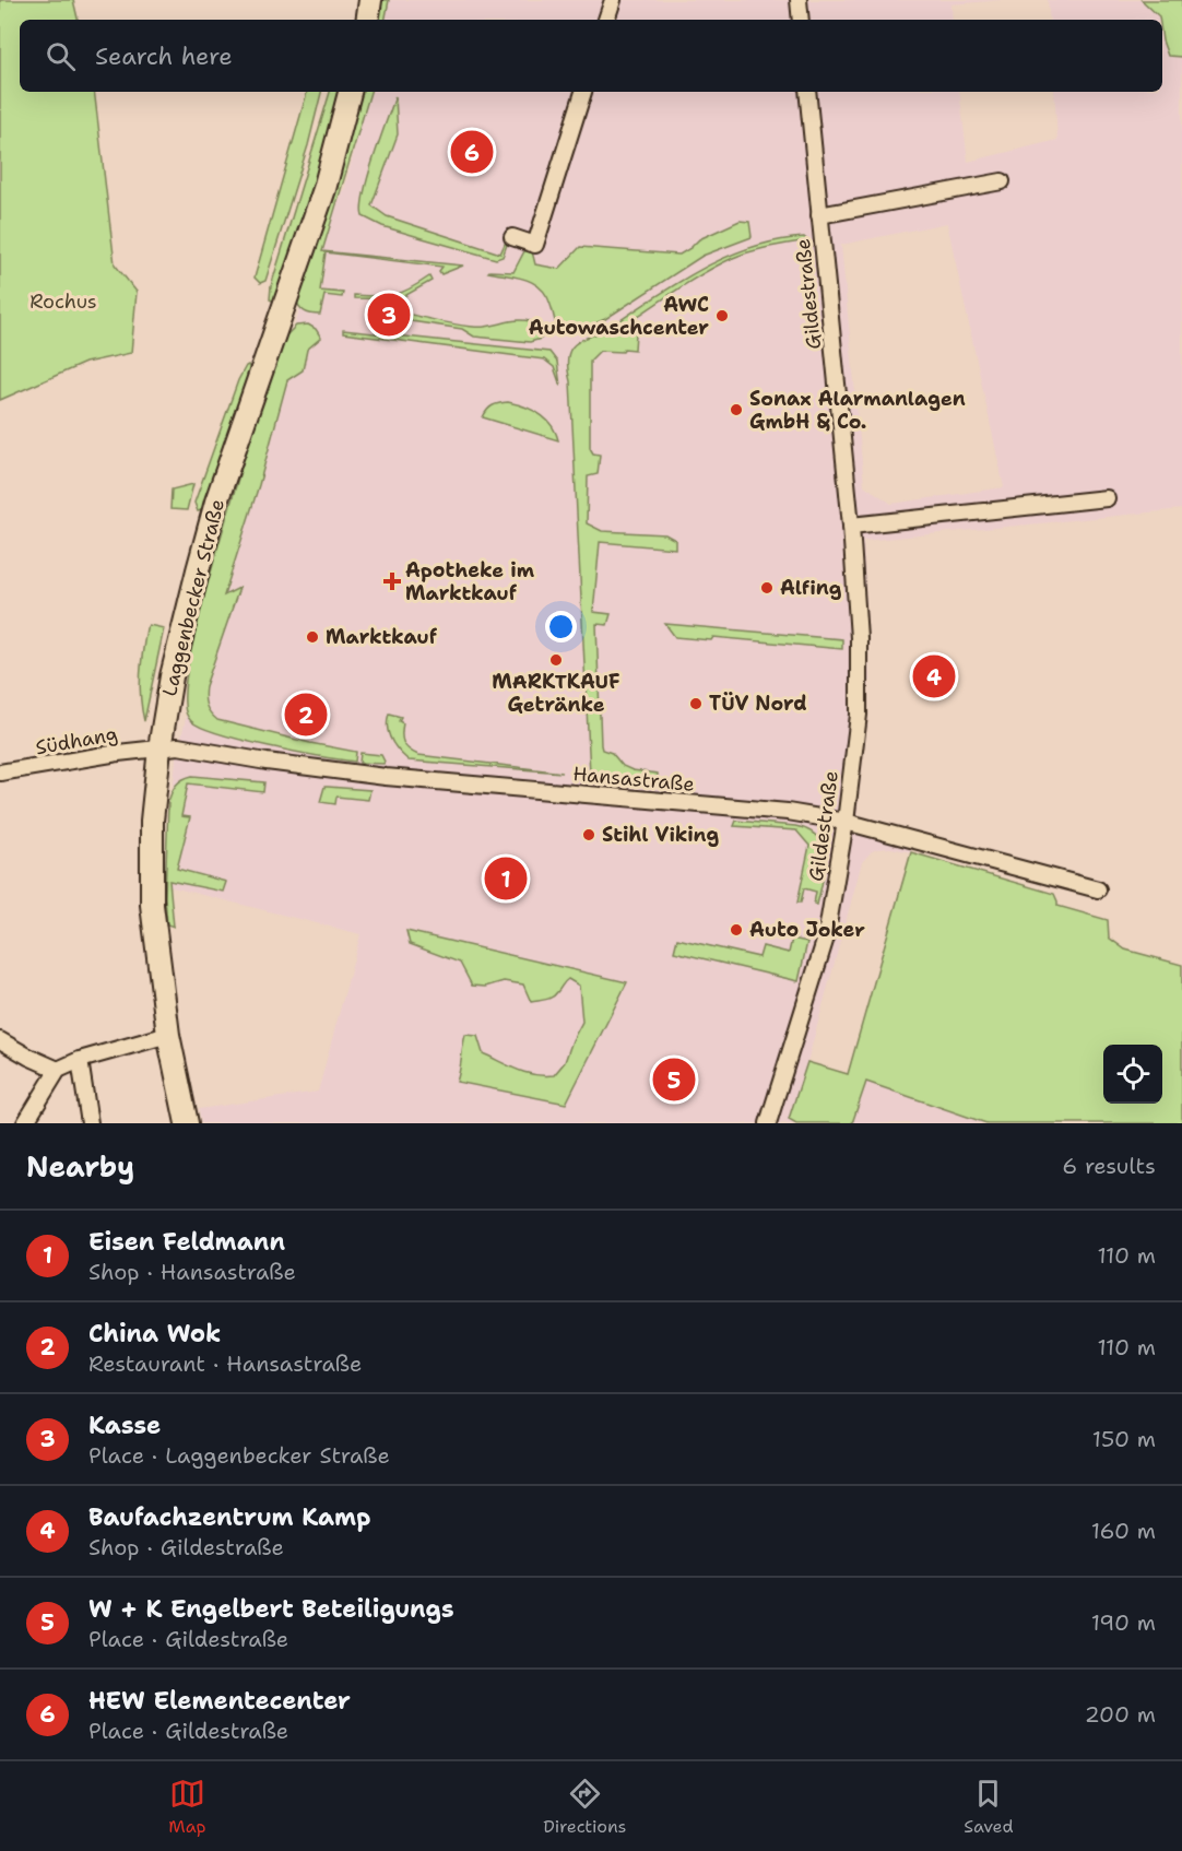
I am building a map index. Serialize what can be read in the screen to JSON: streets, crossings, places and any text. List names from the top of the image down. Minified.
{"streets":{"street":["Gildestraße","Laggenbecker Straße","Südhang","Hansastraße"]},"crossings":[["Gildestraße","Hansastraße"],["Laggenbecker Straße","Südhang"],["Laggenbecker Straße","Hansastraße"],["Südhang","Hansastraße"]],"parks":["Rochus"],"places":{"other":["AWC Autowaschcenter","Sonax Alarmanlagen GmbH & Co.","Alfing","Marktkauf","MARKTKAUF Getränke","TÜV Nord","Stihl Viking","Auto Joker"],"health":["Apotheke im Marktkauf"]},"page":{"search":"Search here","pins":["6","3","4","2","1","5"],"heading":["Nearby","6 results"],"list":[{"mark":"1","name":"Eisen Feldmann","note":"Shop · Hansastraße","value":"110 m"},{"mark":"2","name":"China Wok","note":"Restaurant · Hansastraße","value":"110 m"},{"mark":"3","name":"Kasse","note":"Place · Laggenbecker Straße","value":"150 m"},{"mark":"4","name":"Baufachzentrum Kamp","note":"Shop · Gildestraße","value":"160 m"},{"mark":"5","name":"W + K Engelbert Beteiligungs","note":"Place · Gildestraße","value":"190 m"},{"mark":"6","name":"HEW Elementecenter","note":"Place · Gildestraße","value":"200 m"}],"nav":["Map","Directions","Saved"]}}
